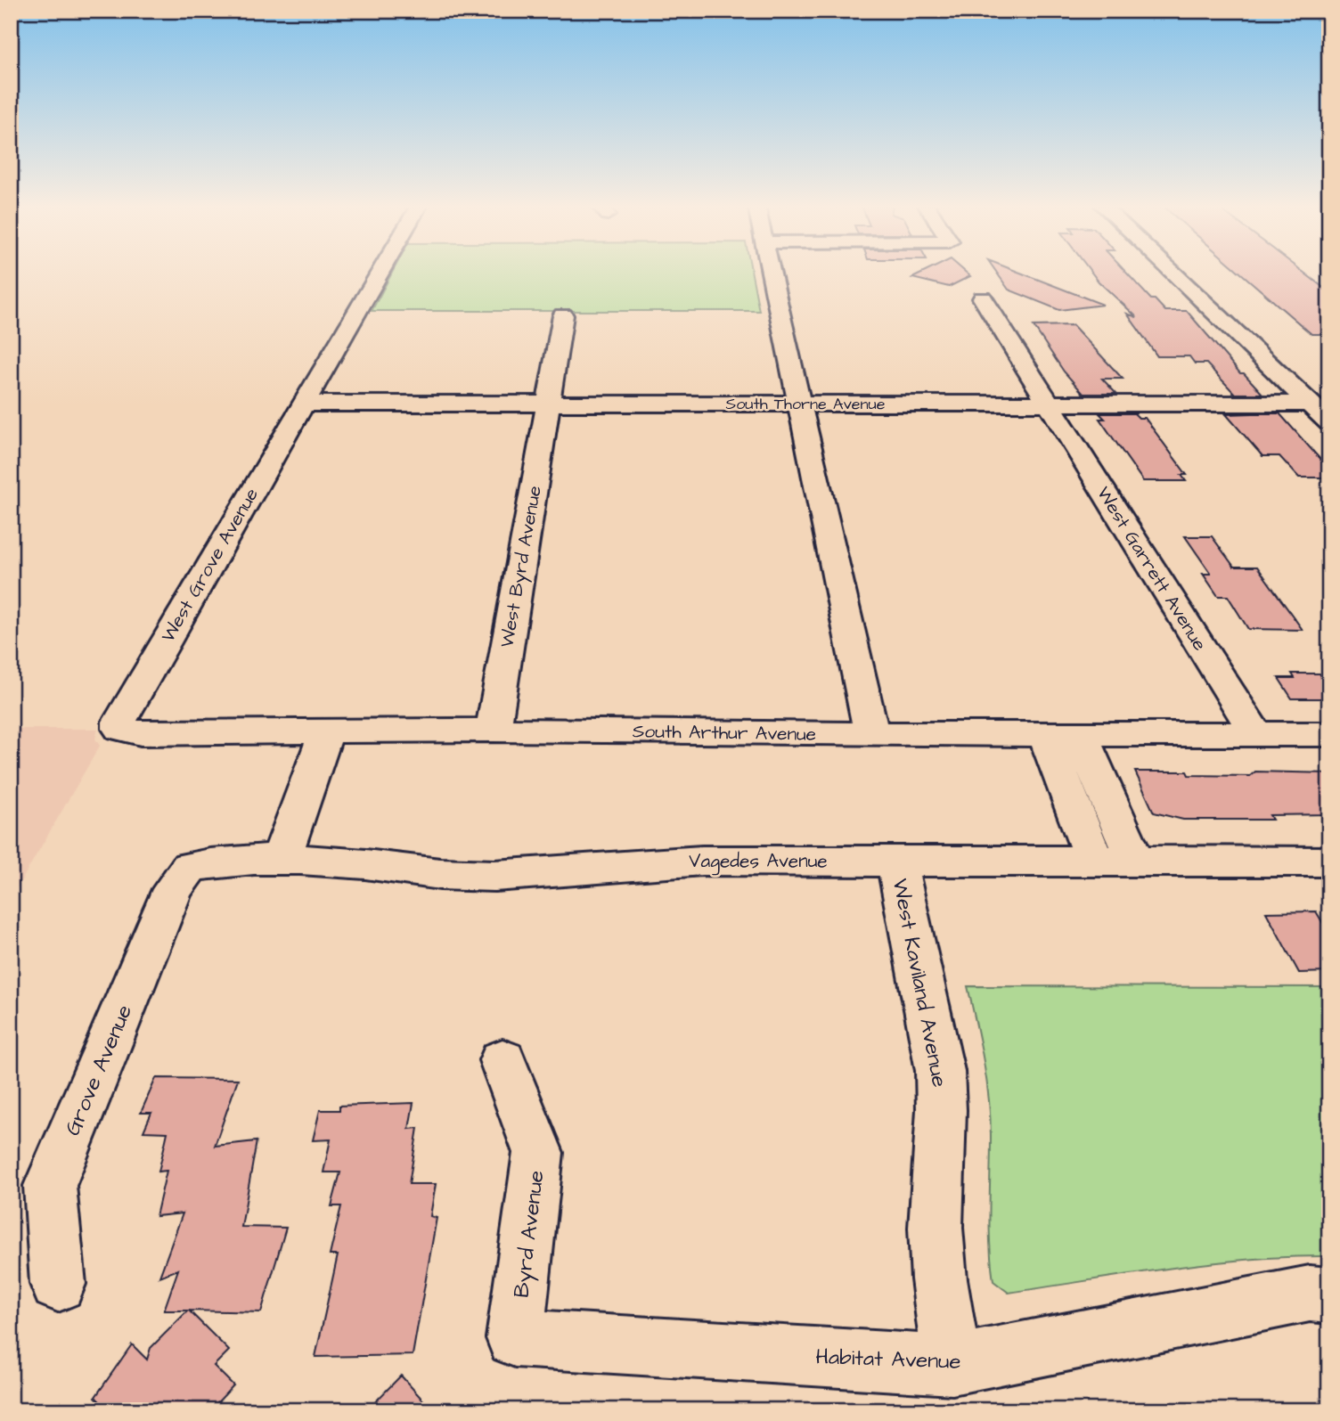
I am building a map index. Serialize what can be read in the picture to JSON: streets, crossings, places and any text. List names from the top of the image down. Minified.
{"streets":{"street":["South Thorne Avenue","West Grove Avenue","West Byrd Avenue","West Garrett Avenue","South Arthur Avenue","Vagedes Avenue","West Kaviland Avenue","Grove Avenue","Byrd Avenue","Habitat Avenue"]},"crossings":[["South Thorne Avenue","West Grove Avenue"],["South Thorne Avenue","West Byrd Avenue"],["South Thorne Avenue","West Garrett Avenue"],["West Grove Avenue","South Arthur Avenue"],["West Byrd Avenue","South Arthur Avenue"],["West Garrett Avenue","South Arthur Avenue"],["Vagedes Avenue","West Kaviland Avenue"],["Vagedes Avenue","Grove Avenue"],["West Kaviland Avenue","Habitat Avenue"],["Byrd Avenue","Habitat Avenue"]]}
